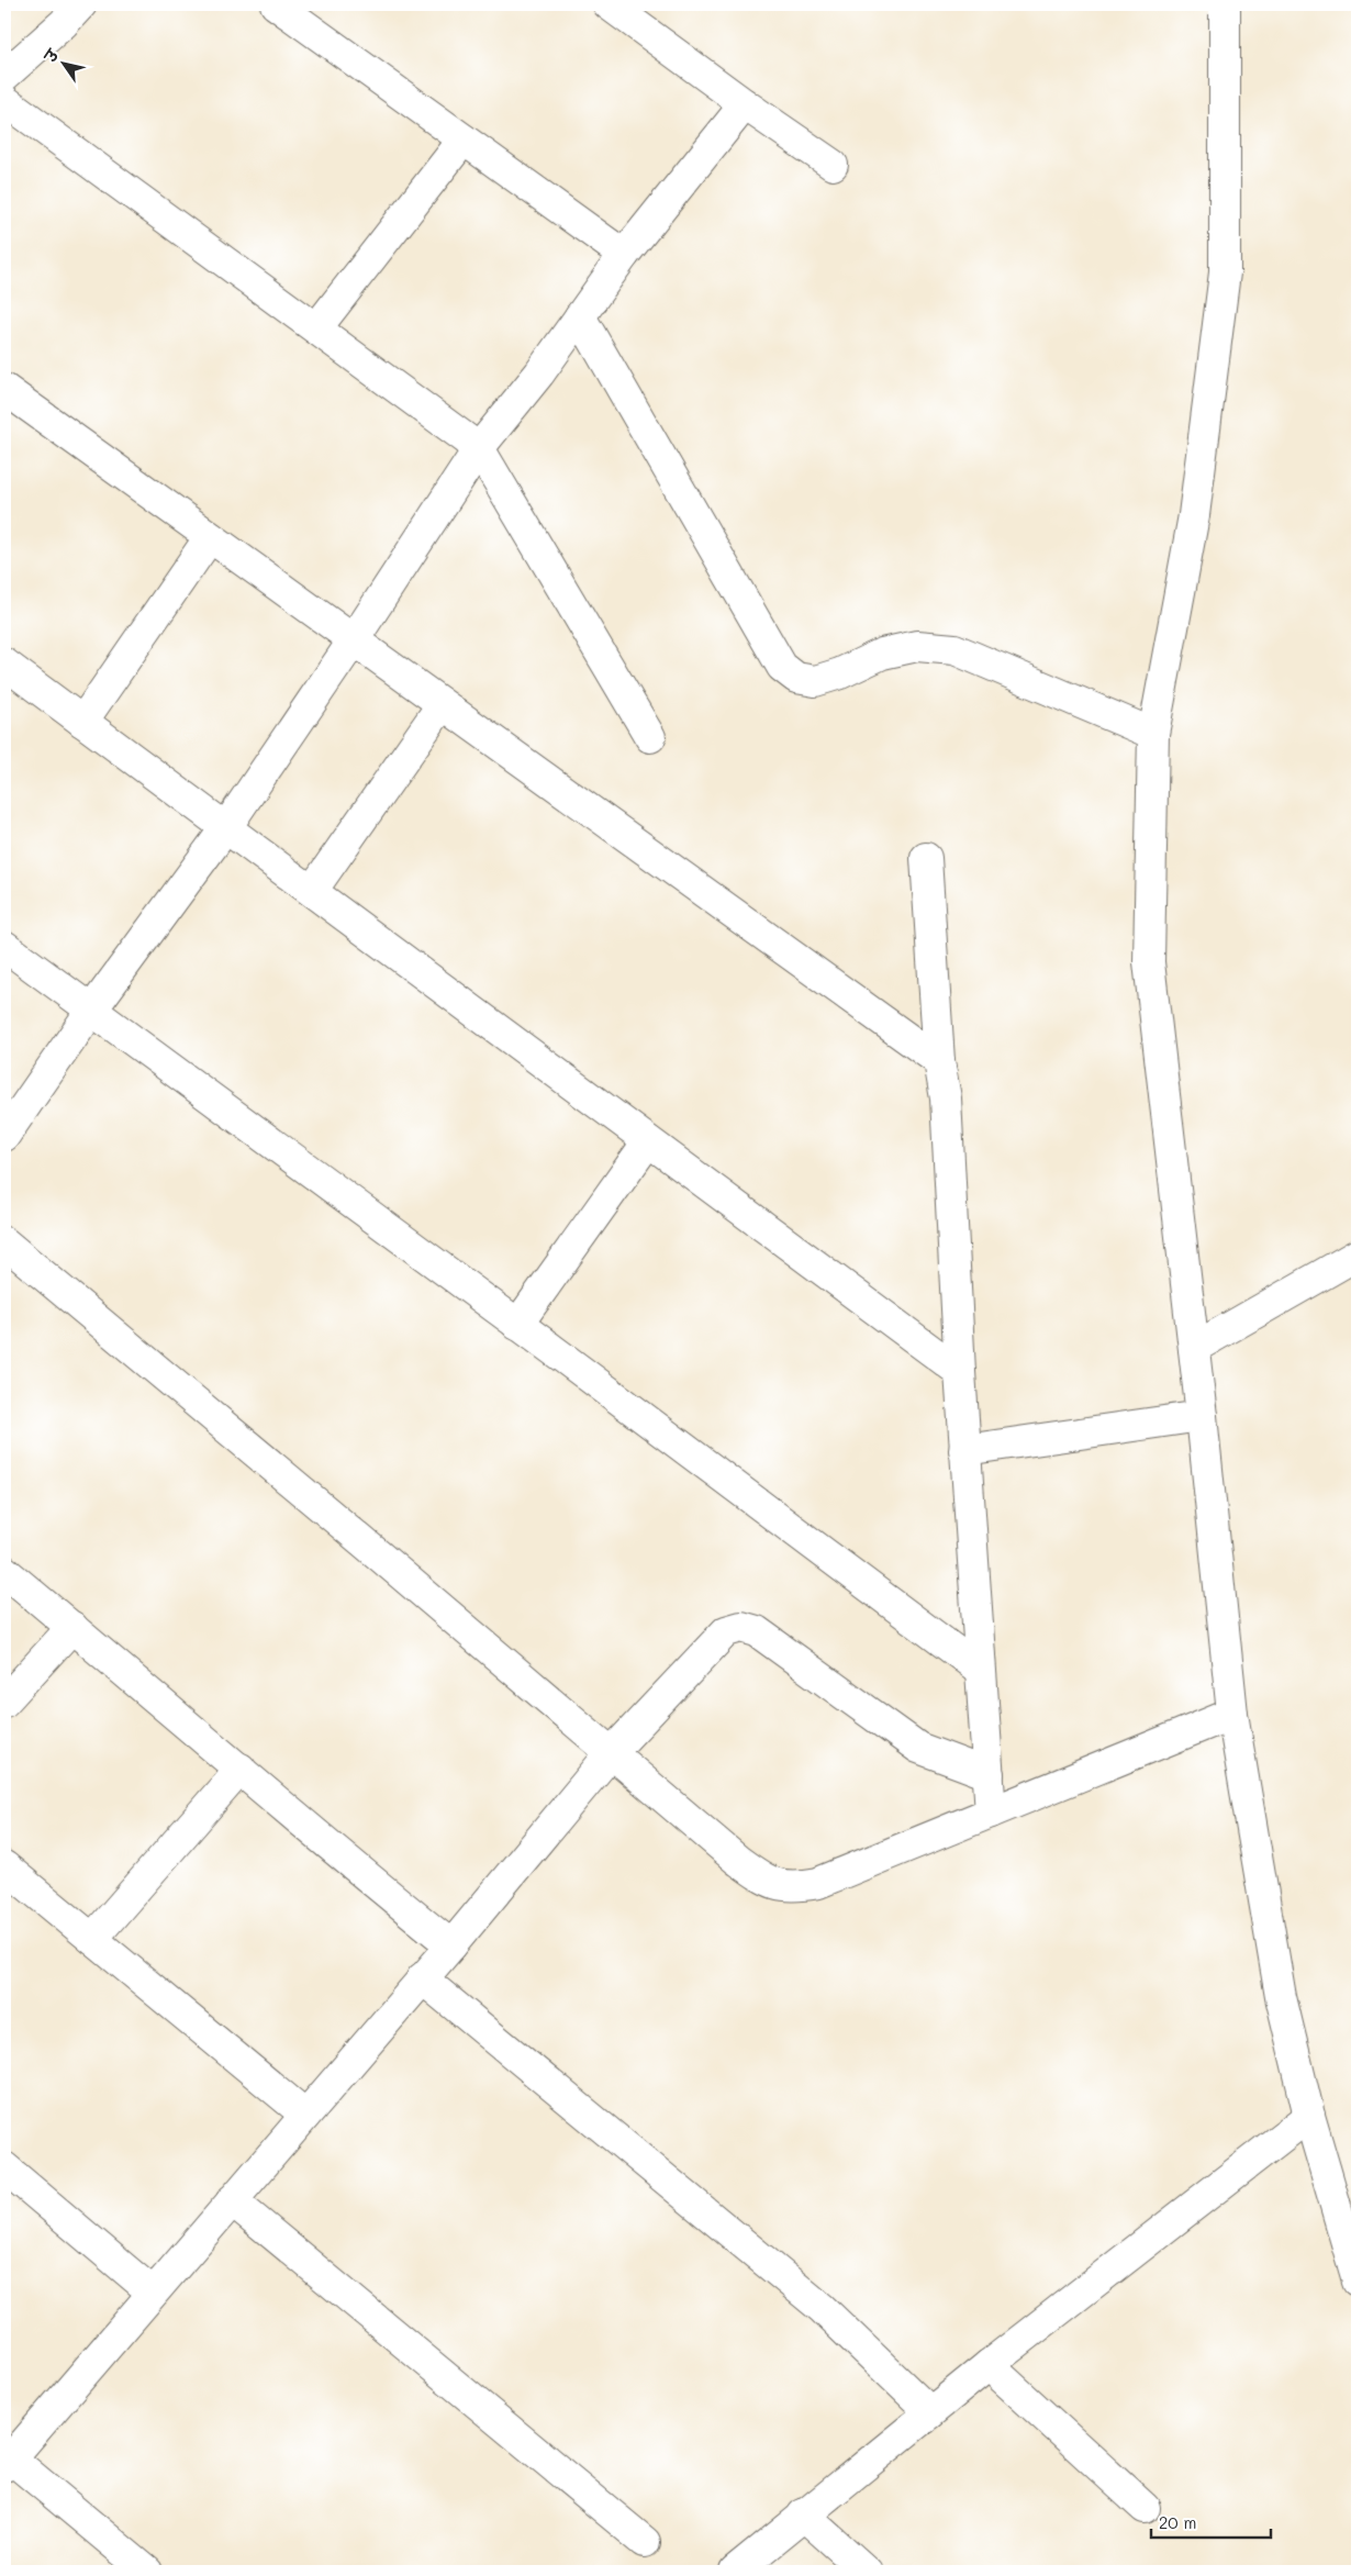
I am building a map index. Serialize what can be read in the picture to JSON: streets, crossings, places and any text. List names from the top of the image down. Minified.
{"scale_bar":"20 m","north":"top left"}
